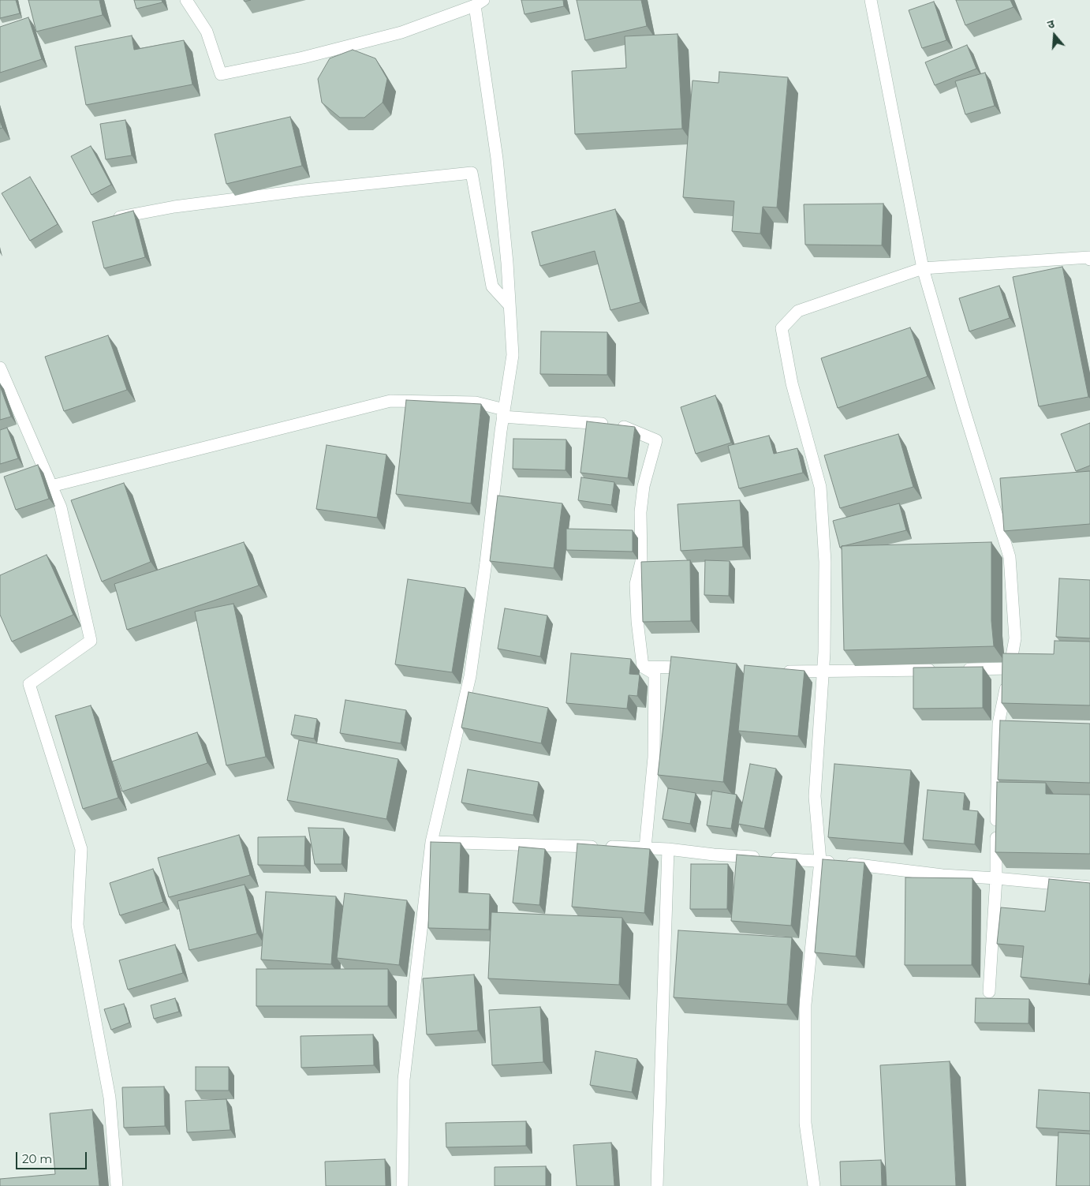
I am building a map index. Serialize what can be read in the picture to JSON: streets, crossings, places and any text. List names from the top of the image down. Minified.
{"scale_bar":"20 m","north":"top"}
